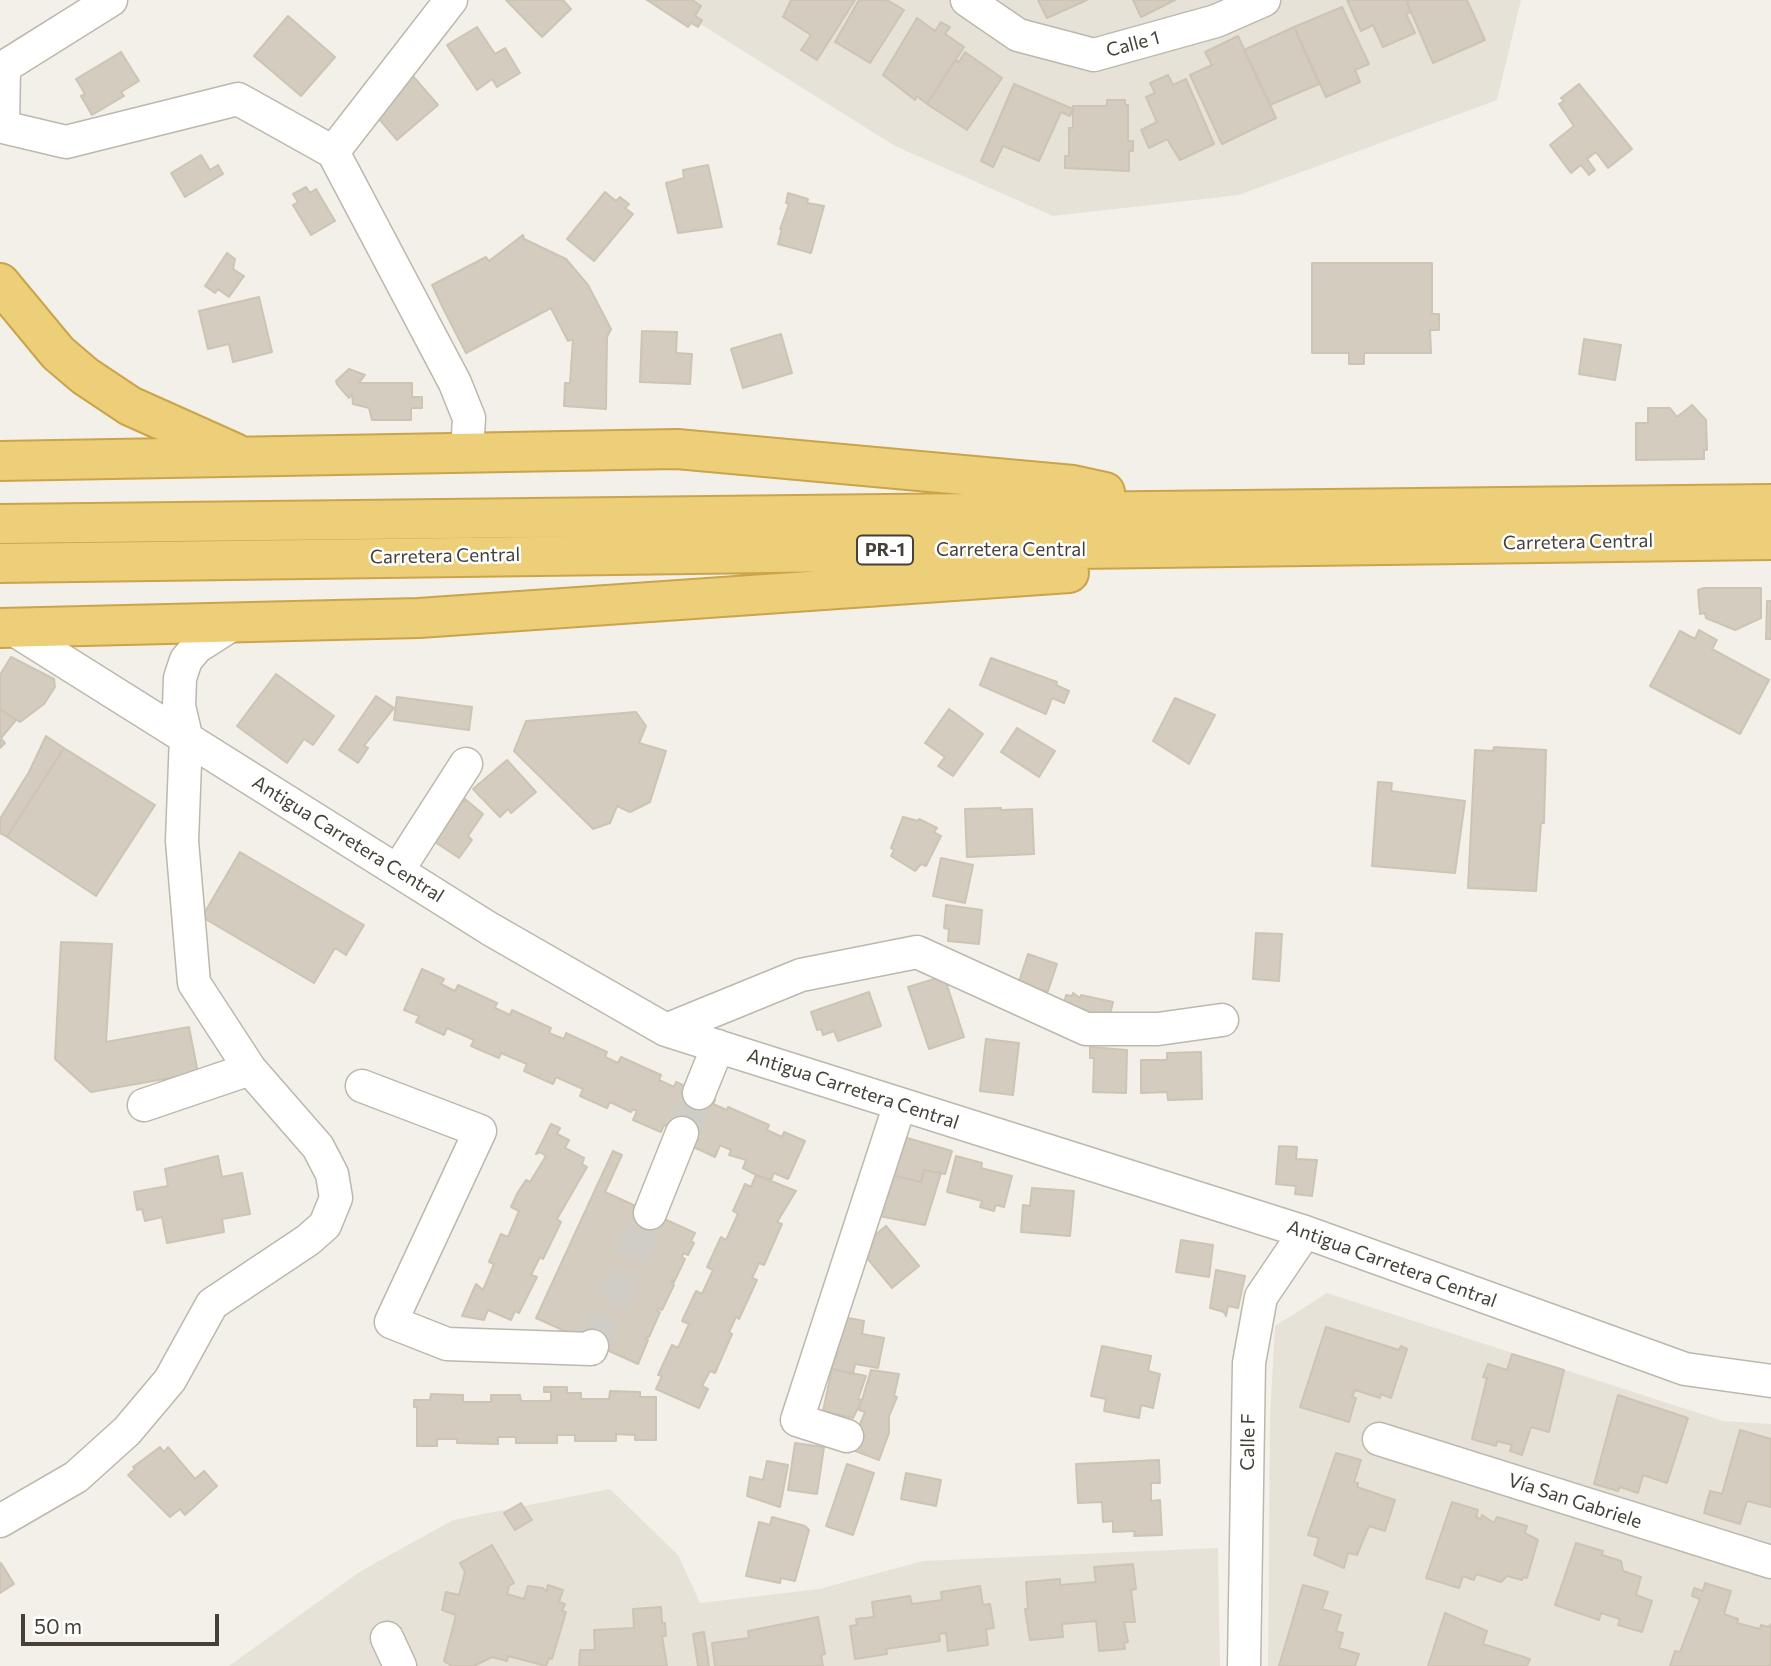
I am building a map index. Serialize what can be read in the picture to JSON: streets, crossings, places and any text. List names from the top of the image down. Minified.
{"streets":{"highway":["Carretera Central","PR-1"],"street":["Calle 1","Antigua Carretera Central","Calle F","Vía San Gabriele"]},"crossings":[["Antigua Carretera Central","Calle F"]],"scale_bar":"50 m"}
